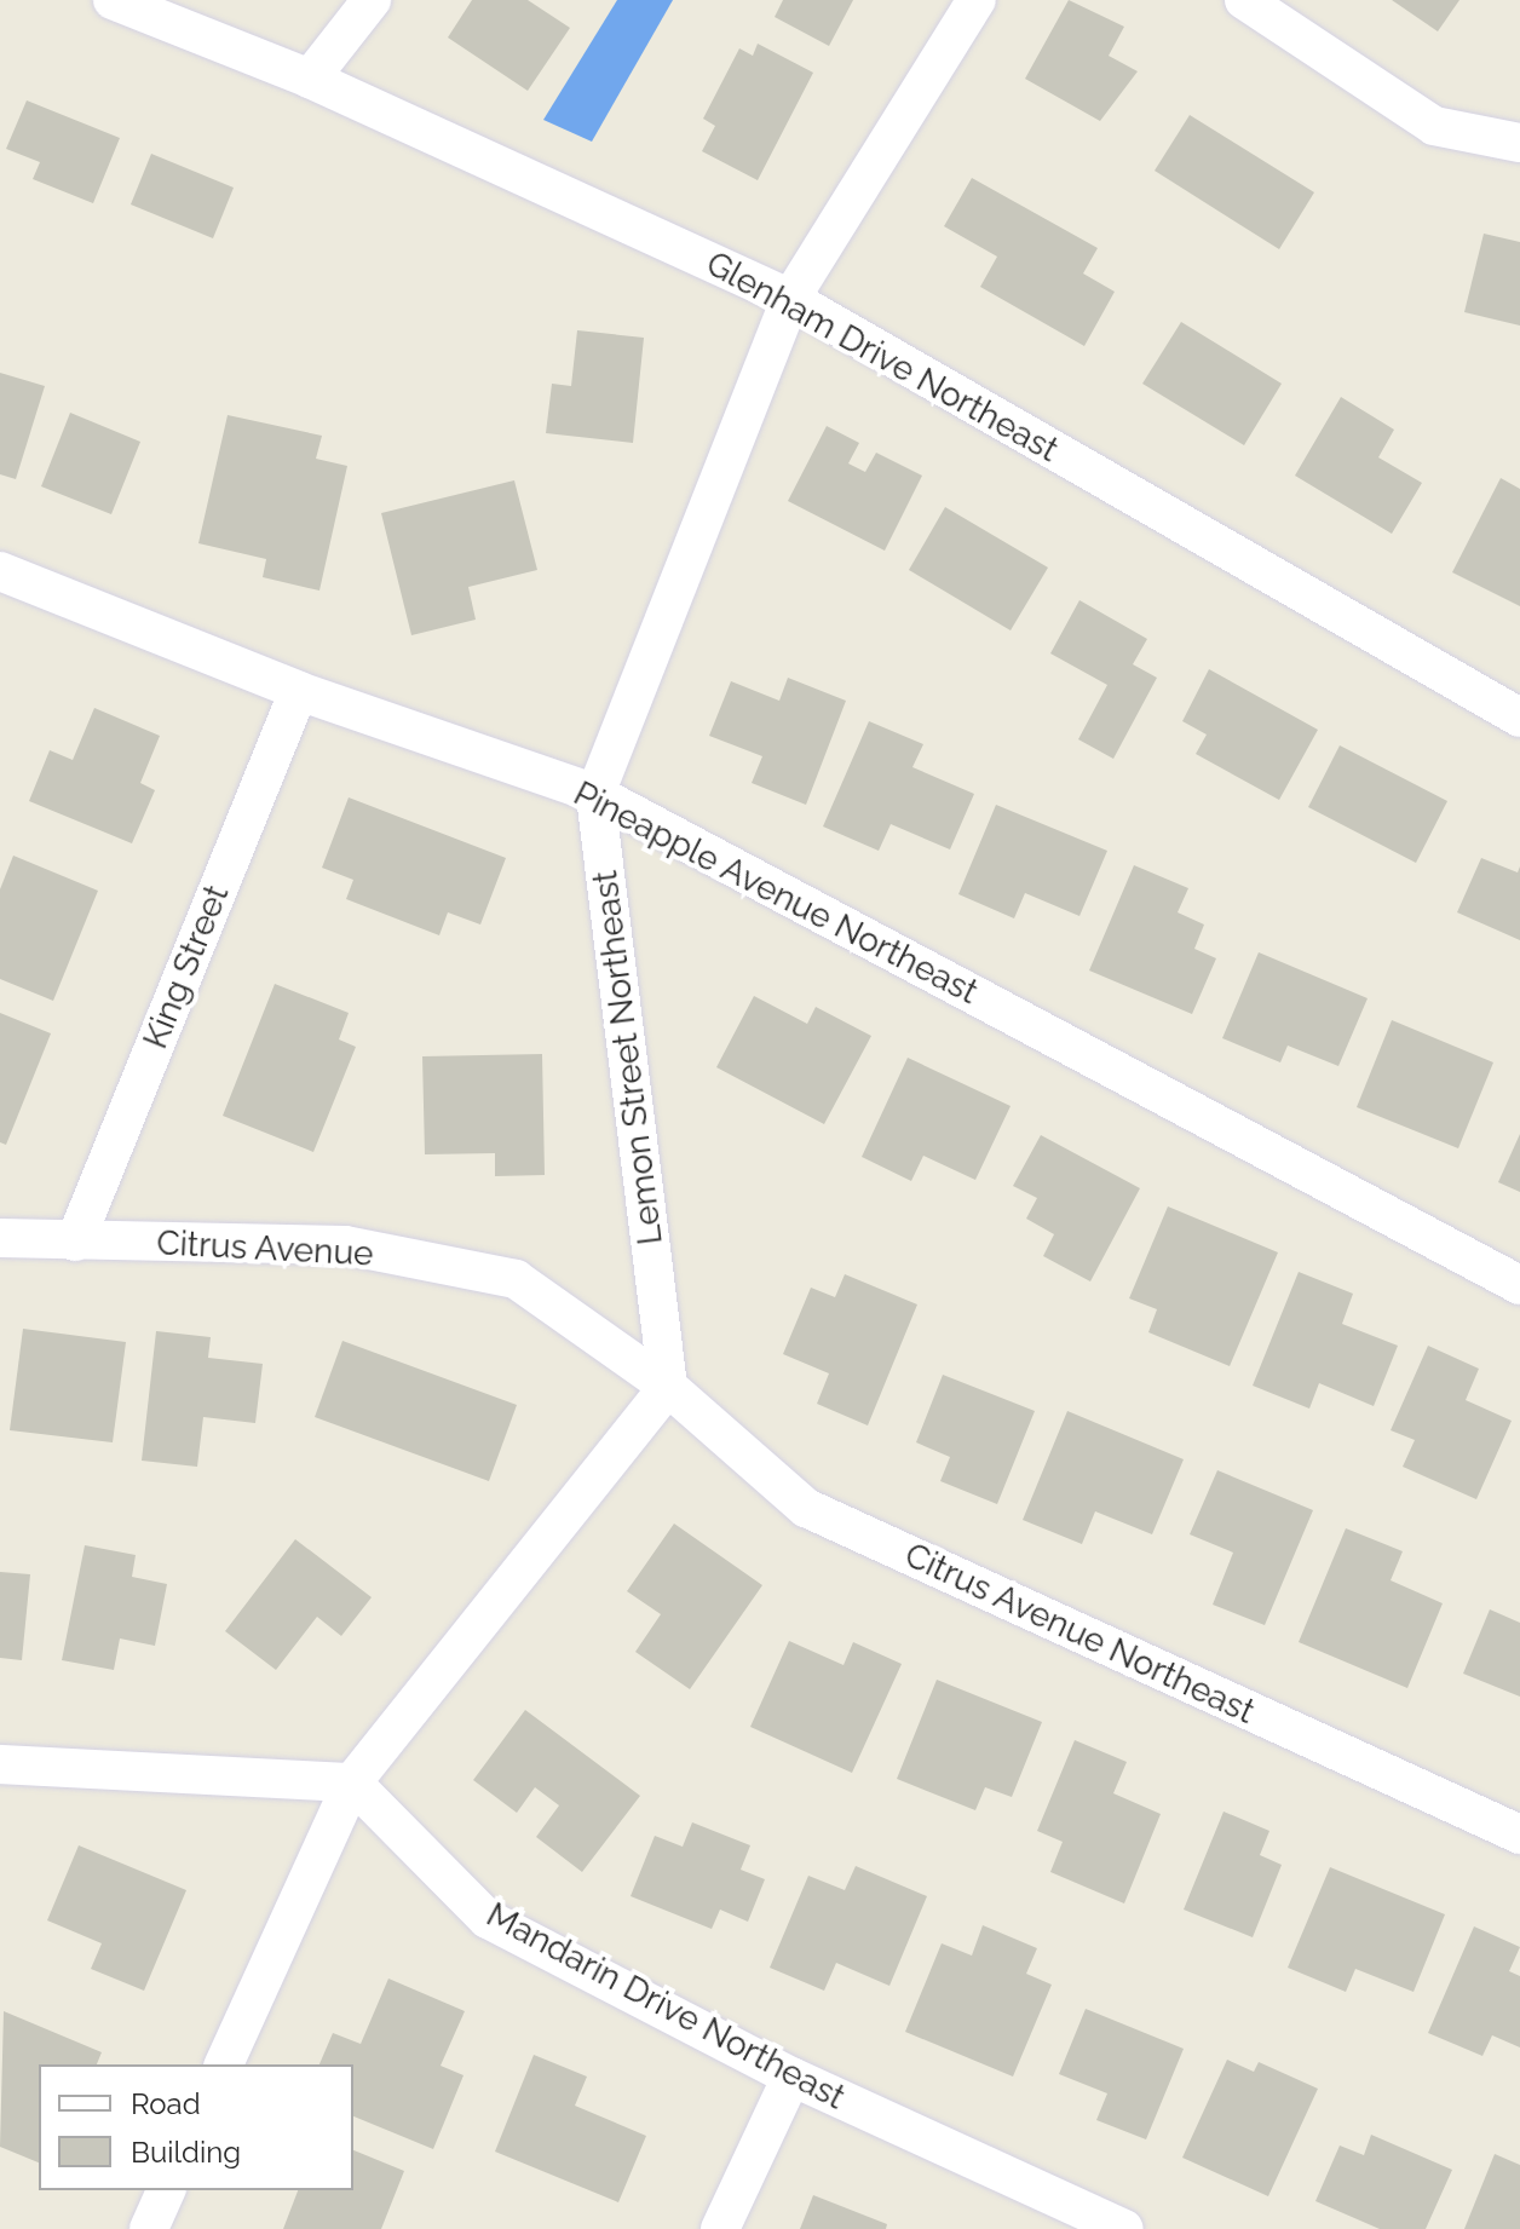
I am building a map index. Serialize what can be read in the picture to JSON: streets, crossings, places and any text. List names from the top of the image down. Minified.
{"streets":{"street":["Glenham Drive Northeast","Pineapple Avenue Northeast","King Street","Lemon Street Northeast","Citrus Avenue","Citrus Avenue Northeast","Mandarin Drive Northeast"]},"crossings":[["Glenham Drive Northeast","Lemon Street Northeast"],["Pineapple Avenue Northeast","King Street"],["Pineapple Avenue Northeast","Lemon Street Northeast"],["King Street","Citrus Avenue"],["Lemon Street Northeast","Citrus Avenue"],["Lemon Street Northeast","Citrus Avenue Northeast"],["Citrus Avenue","Citrus Avenue Northeast"]],"legend":["Road","Building"]}
